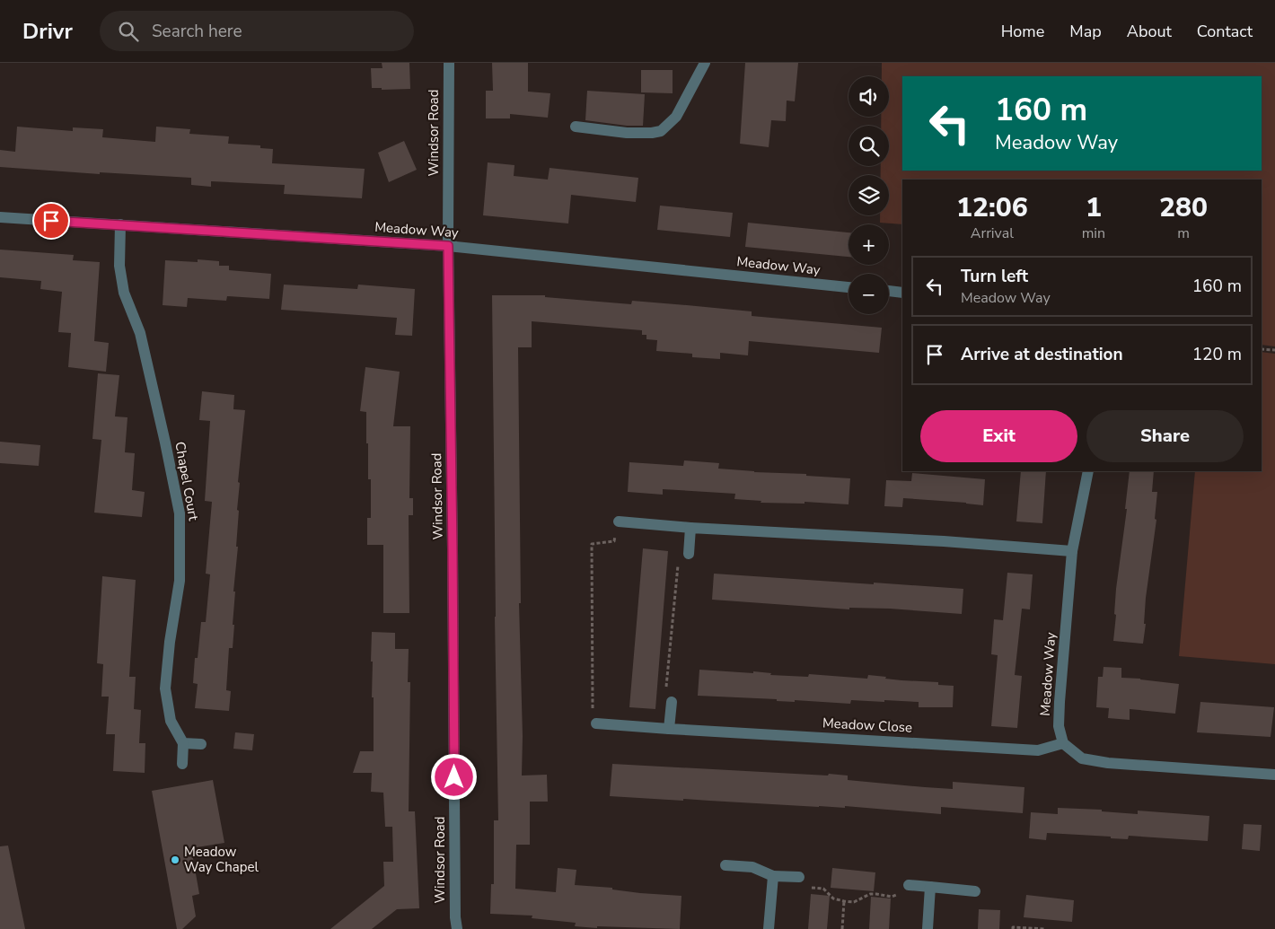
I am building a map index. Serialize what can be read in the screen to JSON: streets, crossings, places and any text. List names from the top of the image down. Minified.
{"streets":{"street":["Windsor Road","Meadow Way","Chapel Court","Meadow Close"]},"crossings":[["Windsor Road","Meadow Way"],["Meadow Way","Chapel Court"],["Meadow Way","Meadow Close"]],"places":["Meadow Way Chapel"],"page":{"header":"Drivr","search":"Search here","nav":["Home","Map","About","Contact"],"map_buttons":["+","−"],"turn":["160 m","Meadow Way"],"eta":["12:06","Arrival","1","min","280","m"],"list":[{"name":"Turn left","note":"Meadow Way","value":"160 m"},{"name":"Arrive at destination","value":"120 m"}],"buttons":["Exit","Share"]}}
